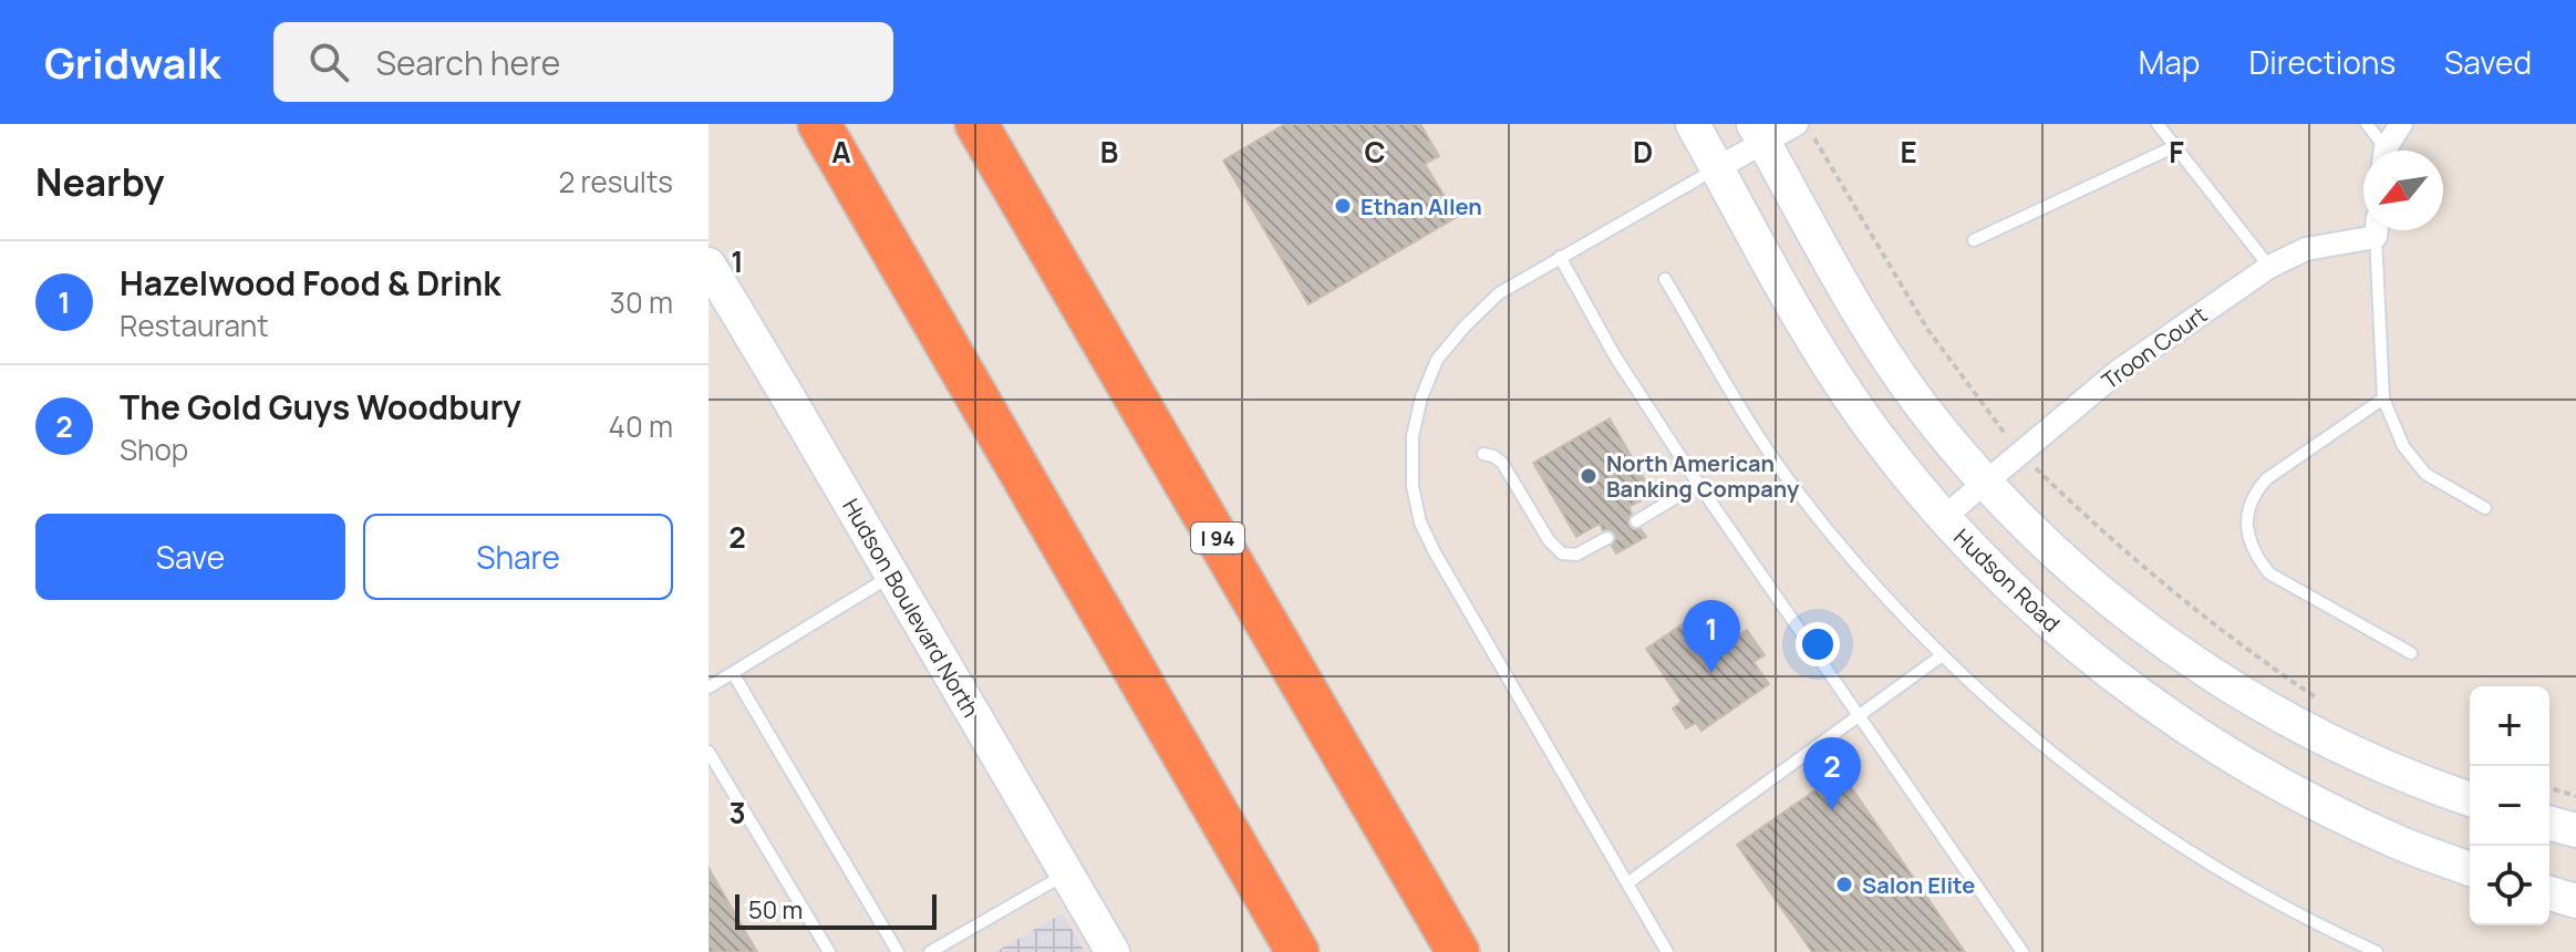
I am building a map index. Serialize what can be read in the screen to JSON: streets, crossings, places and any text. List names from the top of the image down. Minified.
{"streets":{"highway":["I 94"],"street":["Troon Court","Hudson Road","Hudson Boulevard North"]},"crossings":[["Troon Court","Hudson Road"]],"places":["Ethan Allen","North American Banking Company","Salon Elite"],"scale_bar":"50 m","north":"bottom left","page":{"header":"Gridwalk","search":"Search here","nav":["Map","Directions","Saved"],"heading":["Nearby","2 results"],"list":[{"mark":"1","name":"Hazelwood Food & Drink","note":"Restaurant","value":"30 m"},{"mark":"2","name":"The Gold Guys Woodbury","note":"Shop","value":"40 m"}],"buttons":["Save","Share"],"pins":["1","2"],"map_buttons":["+","−"],"scale":"50 m"},"grid":{"columns":["A","B","C","D","E","F"],"rows":["1","2","3"]}}
